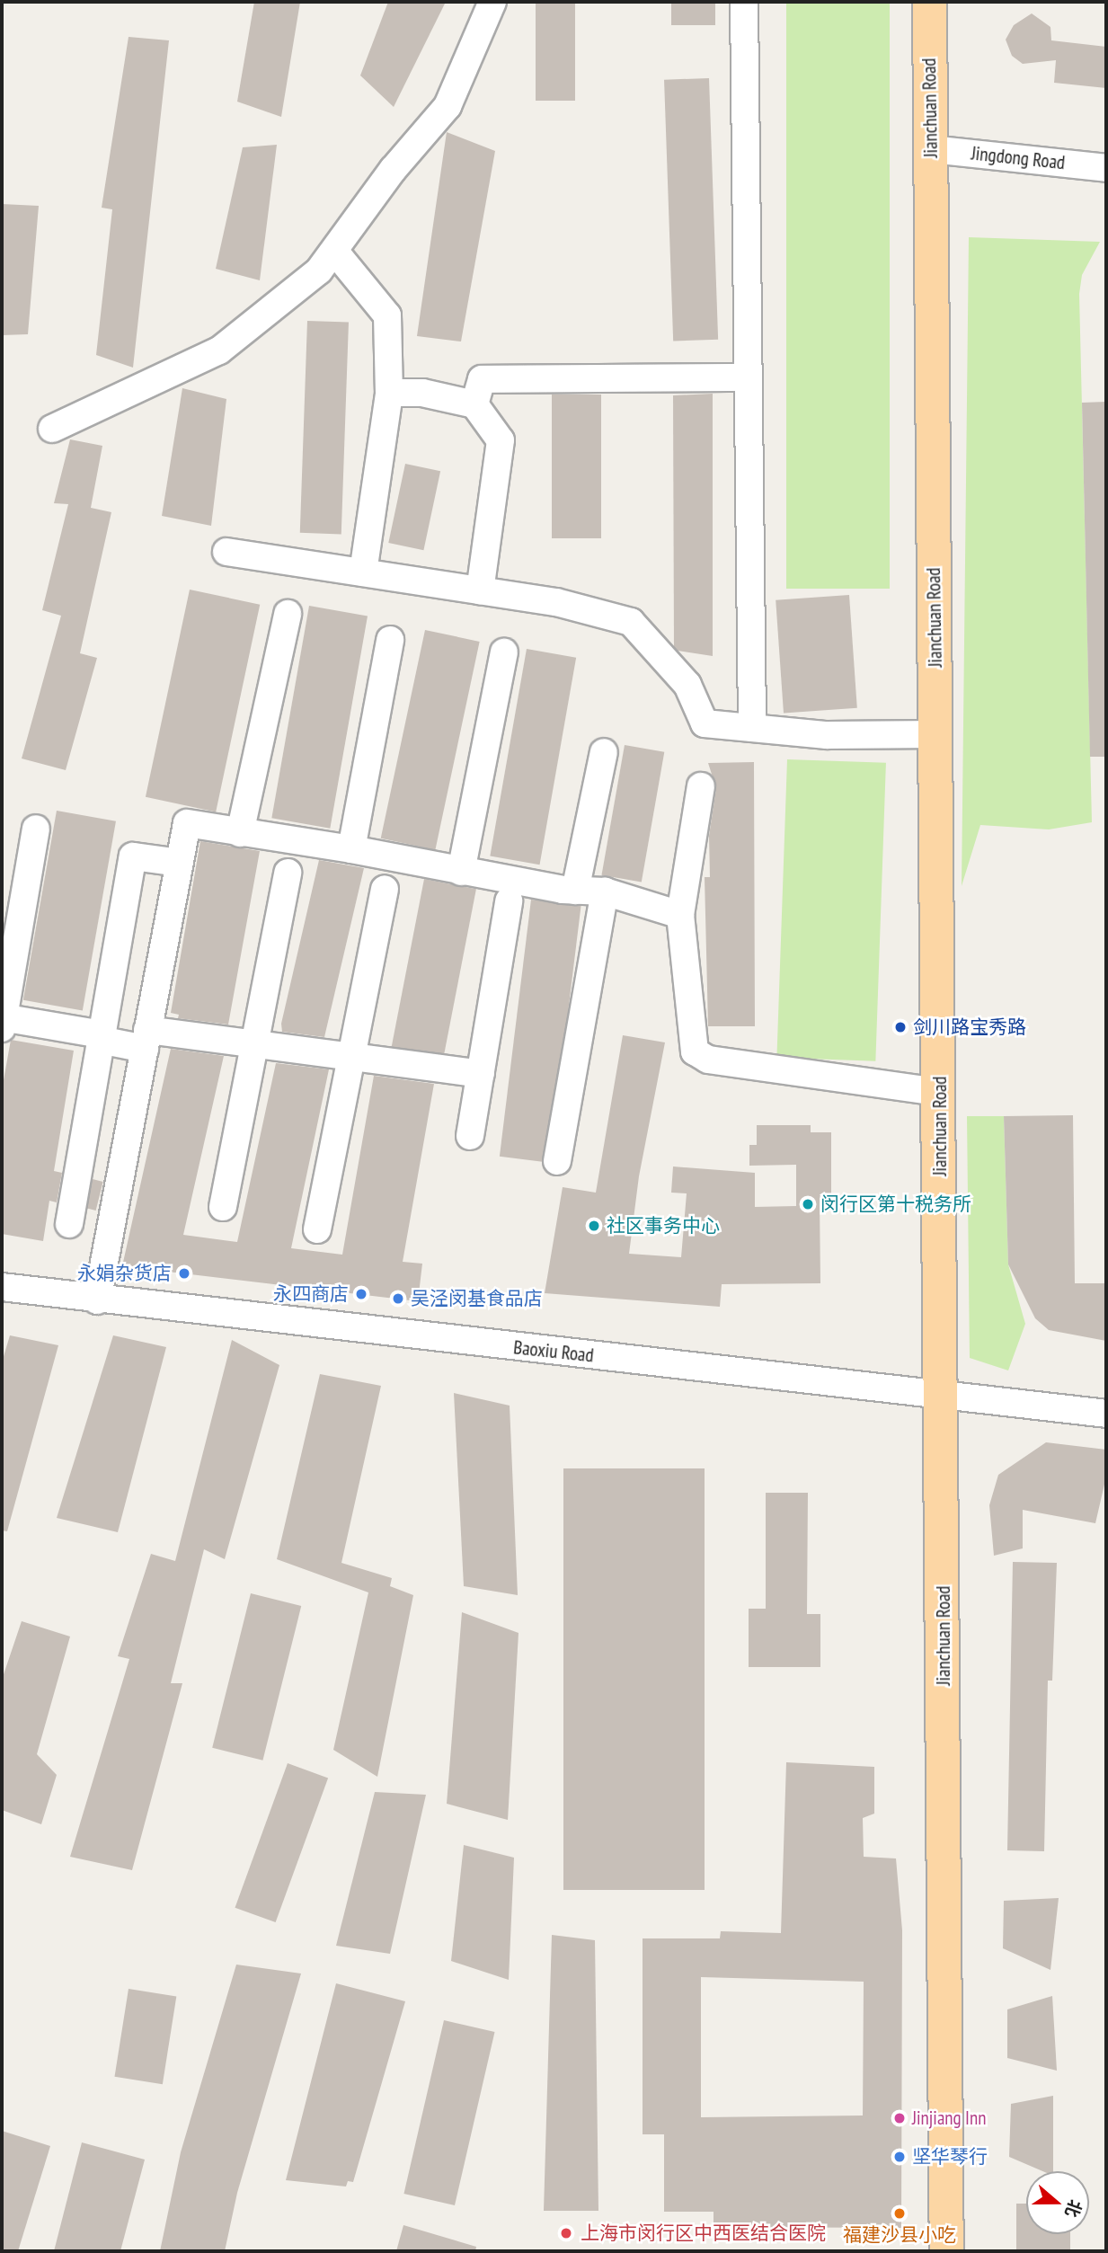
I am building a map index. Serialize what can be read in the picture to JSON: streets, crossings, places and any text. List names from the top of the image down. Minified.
{"streets":{"main road":["Jianchuan Road"],"street":["Jingdong Road","Baoxiu Road"]},"crossings":[["Jianchuan Road","Jingdong Road"],["Jianchuan Road","Baoxiu Road"]],"places":["剑川路宝秀路","闵行区第十税务所","社区事务中心","永娟杂货店","永四商店","吴泾闵基食品店","Jinjiang Inn","坚华琴行","福建沙县小吃","上海市闵行区中西医结合医院"],"north":"right"}
